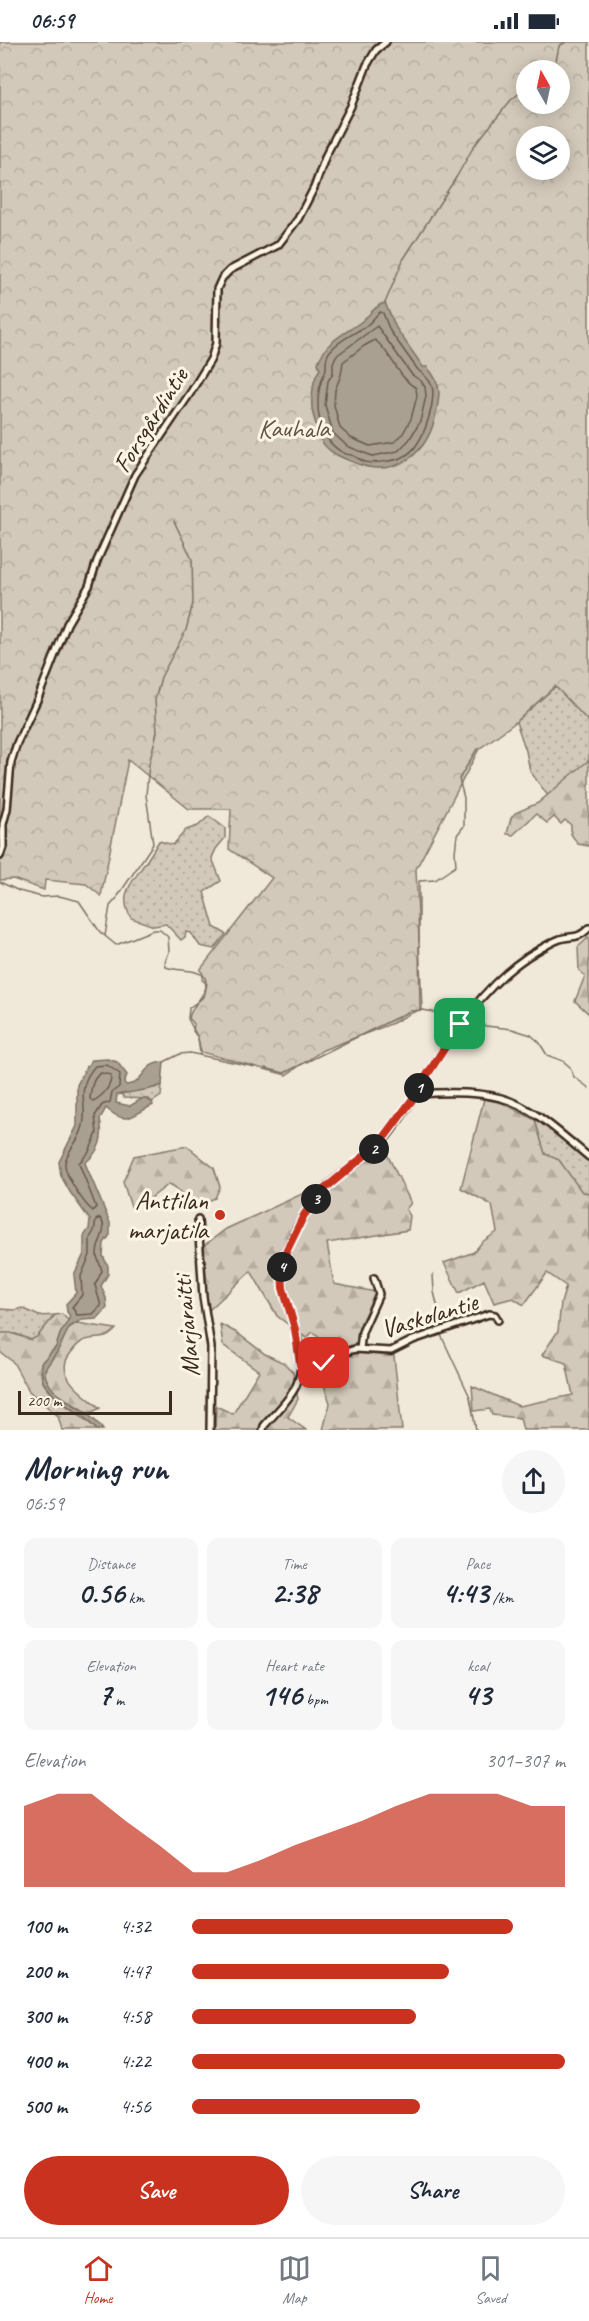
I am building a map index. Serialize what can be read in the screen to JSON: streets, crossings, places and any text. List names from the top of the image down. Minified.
{"streets":{"street":["Forsgårdintie","Vaskolantie","Marjaraitti"]},"parks":["Kauhala"],"places":["Anttilan marjatila"],"scale_bar":"200 m","north":"top","page":{"status":"06:59","pins":["1","2","3","4"],"scale":"200 m","heading":["Morning run","06:59"],"stats":[["Distance","0.56 km"],["Time","2:38"],["Pace","4:43 /km"],["Elevation","7 m"],["Heart rate","146 bpm"],["kcal","43"]],"chart":["Elevation","301–307 m"],"list":[{"name":"100 m","note":"4:32"},{"name":"200 m","note":"4:47"},{"name":"300 m","note":"4:58"},{"name":"400 m","note":"4:22"},{"name":"500 m","note":"4:56"}],"buttons":["Save","Share"],"tabs":["Home","Map","Saved"]}}
